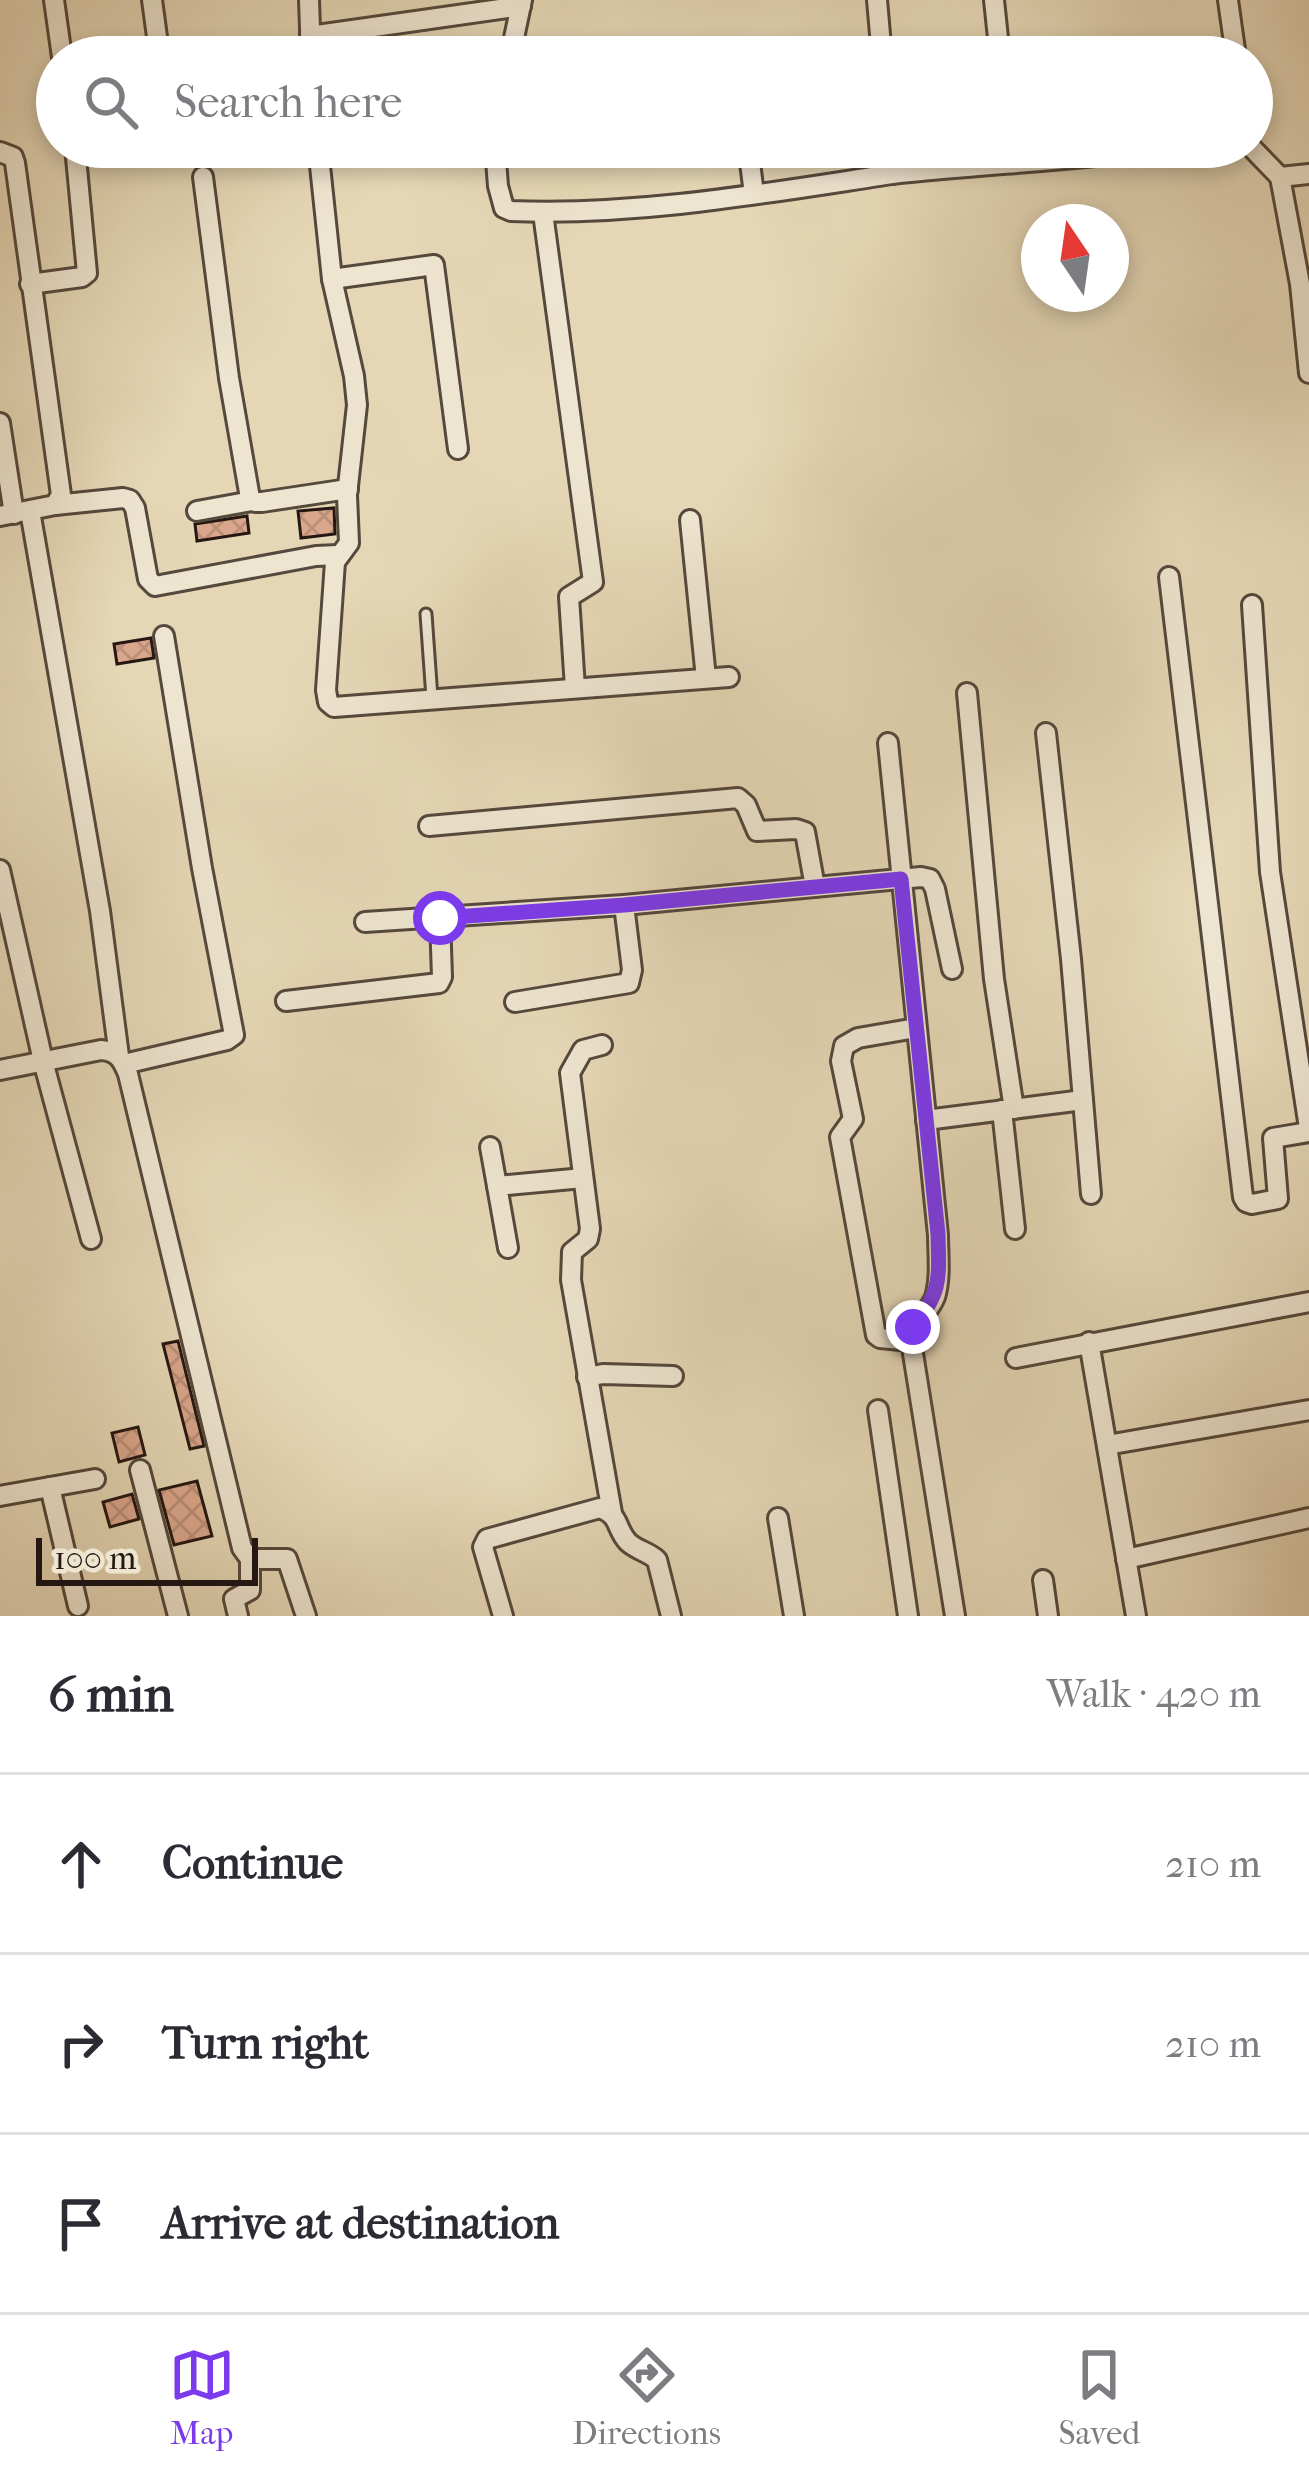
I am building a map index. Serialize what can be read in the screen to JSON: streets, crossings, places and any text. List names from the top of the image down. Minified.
{"scale_bar":"100 m","north":"top","page":{"search":"Search here","scale":"100 m","heading":["6 min","Walk · 420 m"],"list":[["Continue","210 m"],["Turn right","210 m"],"Arrive at destination"],"nav":["Map","Directions","Saved"]}}
